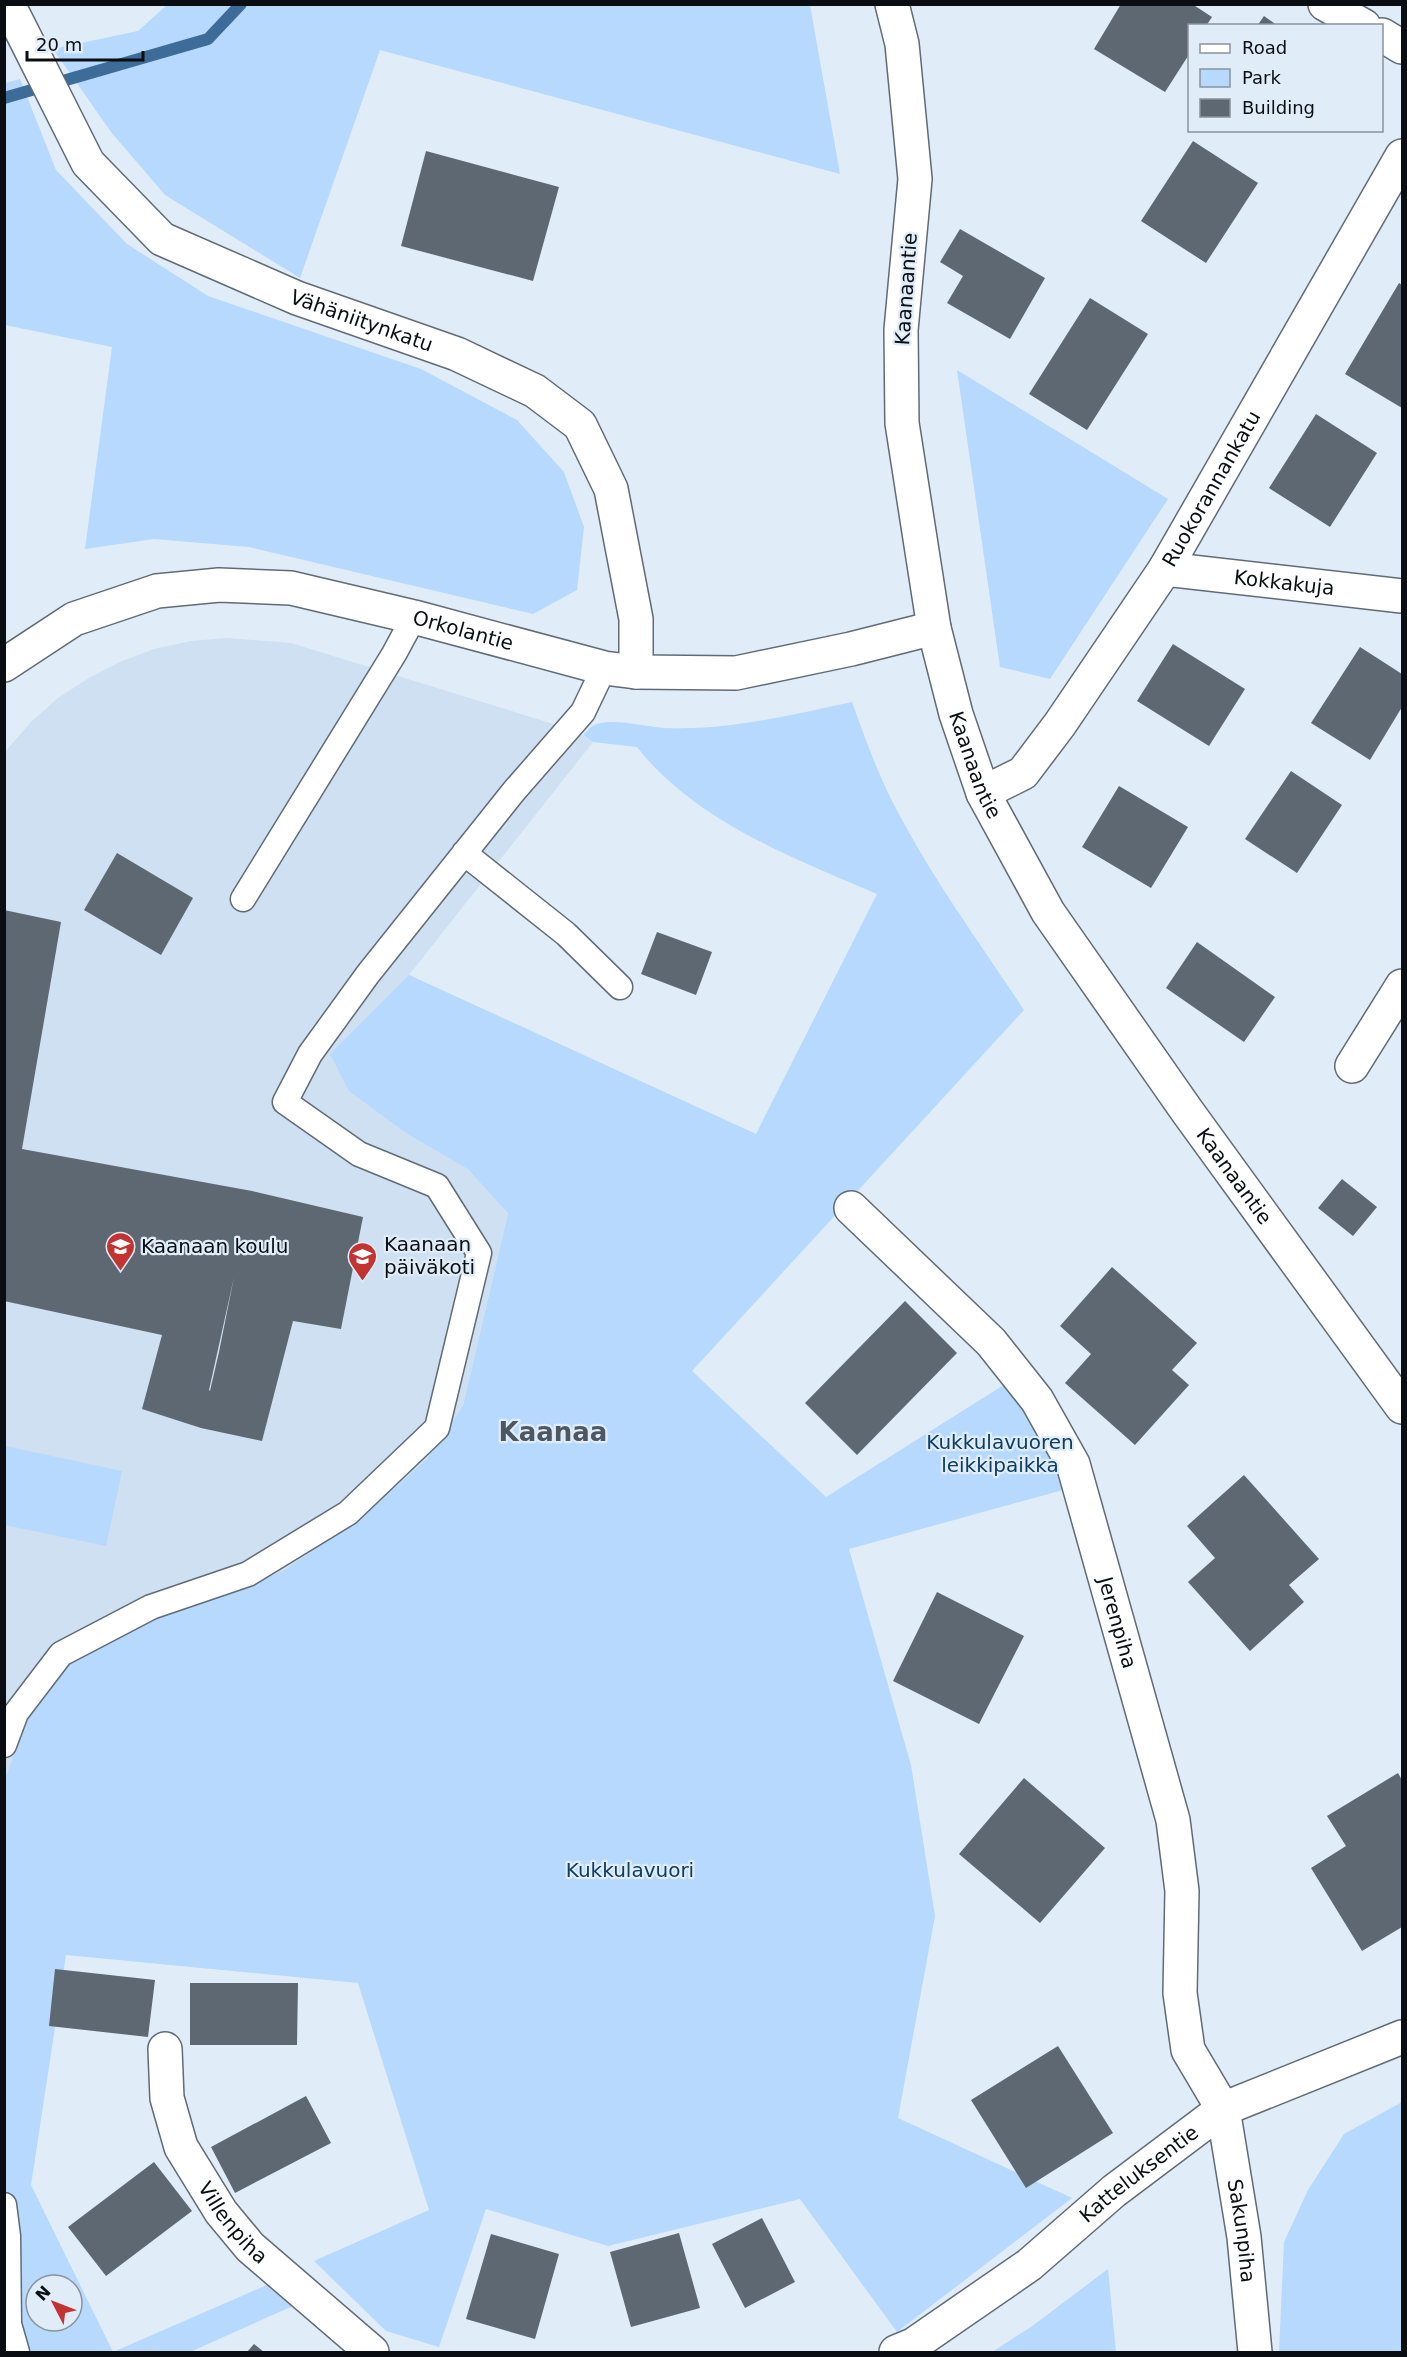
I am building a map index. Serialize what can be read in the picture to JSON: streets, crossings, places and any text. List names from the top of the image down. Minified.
{"streets":{"street":["Kaanaantie","Vähäniitynkatu","Ruokorannankatu","Kokkakuja","Orkolantie","Jerenpiha","Katteluksentie","Villenpiha","Sakunpiha"]},"crossings":[["Kaanaantie","Ruokorannankatu"],["Kaanaantie","Orkolantie"],["Vähäniitynkatu","Orkolantie"],["Ruokorannankatu","Kokkakuja"],["Jerenpiha","Katteluksentie"],["Jerenpiha","Sakunpiha"],["Katteluksentie","Sakunpiha"]],"districts":["Kaanaa"],"parks":["Kukkulavuoren leikkipaikka","Kukkulavuori"],"places":{"school or university":["Kaanaan koulu","Kaanaan päiväkoti"]},"legend":["Road","Park","Building"],"scale_bar":"20 m","north":"top left"}
